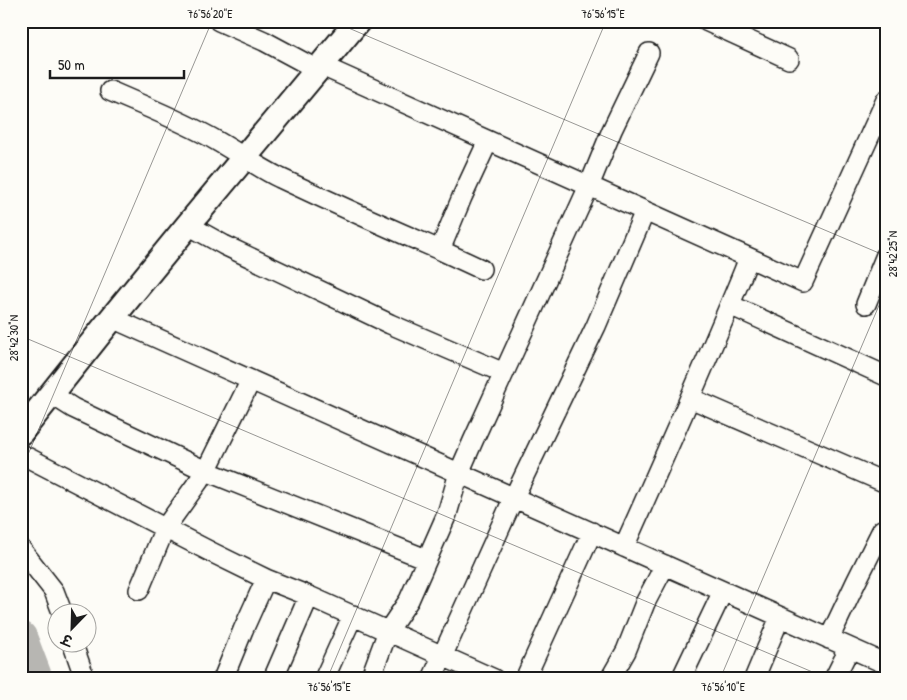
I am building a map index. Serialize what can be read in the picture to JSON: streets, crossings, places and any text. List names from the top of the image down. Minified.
{"scale_bar":"50 m","north":"bottom left","coordinates":["76°56'20\"E","76°56'15\"E","28°42'25\"N","28°42'30\"N","76°56'10\"E"]}
